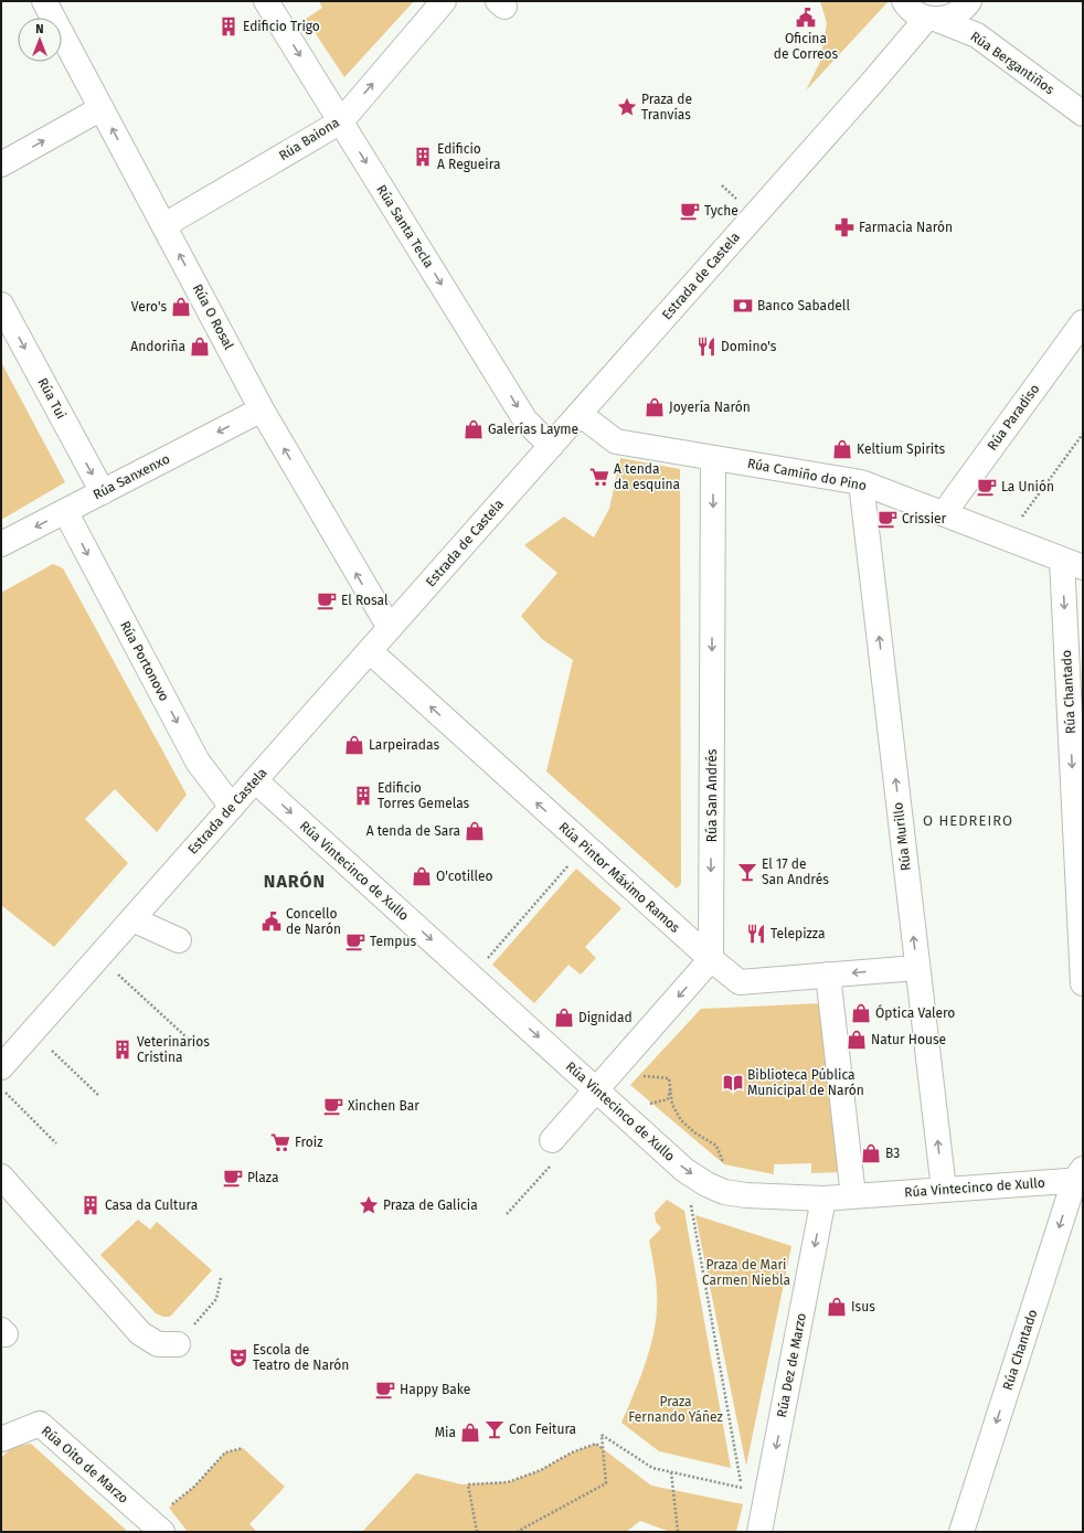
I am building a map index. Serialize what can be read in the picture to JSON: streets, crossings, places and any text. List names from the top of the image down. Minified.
{"streets":{"street":["Rúa Bergantiños","Rúa Baiona","Rúa Santa Tecla","Estrada de Castela","Rúa O Rosal","Rúa Tui","Rúa Paradiso","Rúa Camiño do Pino","Rúa Sanxenxo","Rúa Portonovo","Rúa Chantado","Rúa San Andrés","Rúa Murillo","Rúa Vintecinco de Xullo","Rúa Pintor Máximo Ramos","Rúa Dez de Marzo","Rúa Oito de Marzo"]},"crossings":[["Rúa Bergantiños","Estrada de Castela"],["Rúa Baiona","Rúa Santa Tecla"],["Rúa Baiona","Rúa O Rosal"],["Rúa Santa Tecla","Estrada de Castela"],["Estrada de Castela","Rúa O Rosal"],["Estrada de Castela","Rúa Camiño do Pino"],["Estrada de Castela","Rúa Portonovo"],["Estrada de Castela","Rúa Vintecinco de Xullo"],["Estrada de Castela","Rúa Pintor Máximo Ramos"],["Rúa O Rosal","Rúa Sanxenxo"],["Rúa Tui","Rúa Sanxenxo"],["Rúa Paradiso","Rúa Camiño do Pino"],["Rúa Camiño do Pino","Rúa Chantado"],["Rúa Camiño do Pino","Rúa San Andrés"],["Rúa Camiño do Pino","Rúa Murillo"],["Rúa Sanxenxo","Rúa Portonovo"],["Rúa Chantado","Rúa Vintecinco de Xullo"],["Rúa San Andrés","Rúa Pintor Máximo Ramos"],["Rúa Murillo","Rúa Vintecinco de Xullo"],["Rúa Murillo","Rúa Pintor Máximo Ramos"],["Rúa Vintecinco de Xullo","Rúa Dez de Marzo"]],"one_way":["Rúa Baiona","Rúa Santa Tecla","Rúa O Rosal","Rúa Tui","Rúa Sanxenxo","Rúa Portonovo","Rúa Chantado","Rúa San Andrés","Rúa Vintecinco de Xullo","Rúa Pintor Máximo Ramos","Rúa Dez de Marzo"],"districts":["O HEDREIRO","NARÓN"],"parks":["Praza de Mari Carmen Niebla","Praza Fernando Yáñez"],"places":{"public building":["Oficina de Correos","Concello de Narón"],"building":["Edificio Trigo","Edificio A Regueira","Edificio Torres Gemelas","Veterinarios Cristina","Casa da Cultura"],"place":["Praza de Tranvías","Praza de Galicia"],"cafe":["Tyche","La Unión","Crissier","El Rosal","Tempus","Xinchen Bar","Plaza","Happy Bake"],"pharmacy":["Farmacia Narón"],"bank":["Banco Sabadell"],"shop":["Vero's","Andoriña","Joyería Narón","Galerías Layme","Keltium Spirits","Larpeiradas","A tenda de Sara","O'cotilleo","Óptica Valero","Dignidad","Natur House","B3","Isus","Mia"],"restaurant":["Domino's","Telepizza"],"supermarket":["A tenda da esquina","Froiz"],"bar":["El 17 de San Andrés","Con Feitura"],"library":["Biblioteca Pública Municipal de Narón"],"theatre":["Escola de Teatro de Narón"]},"north":"top"}
